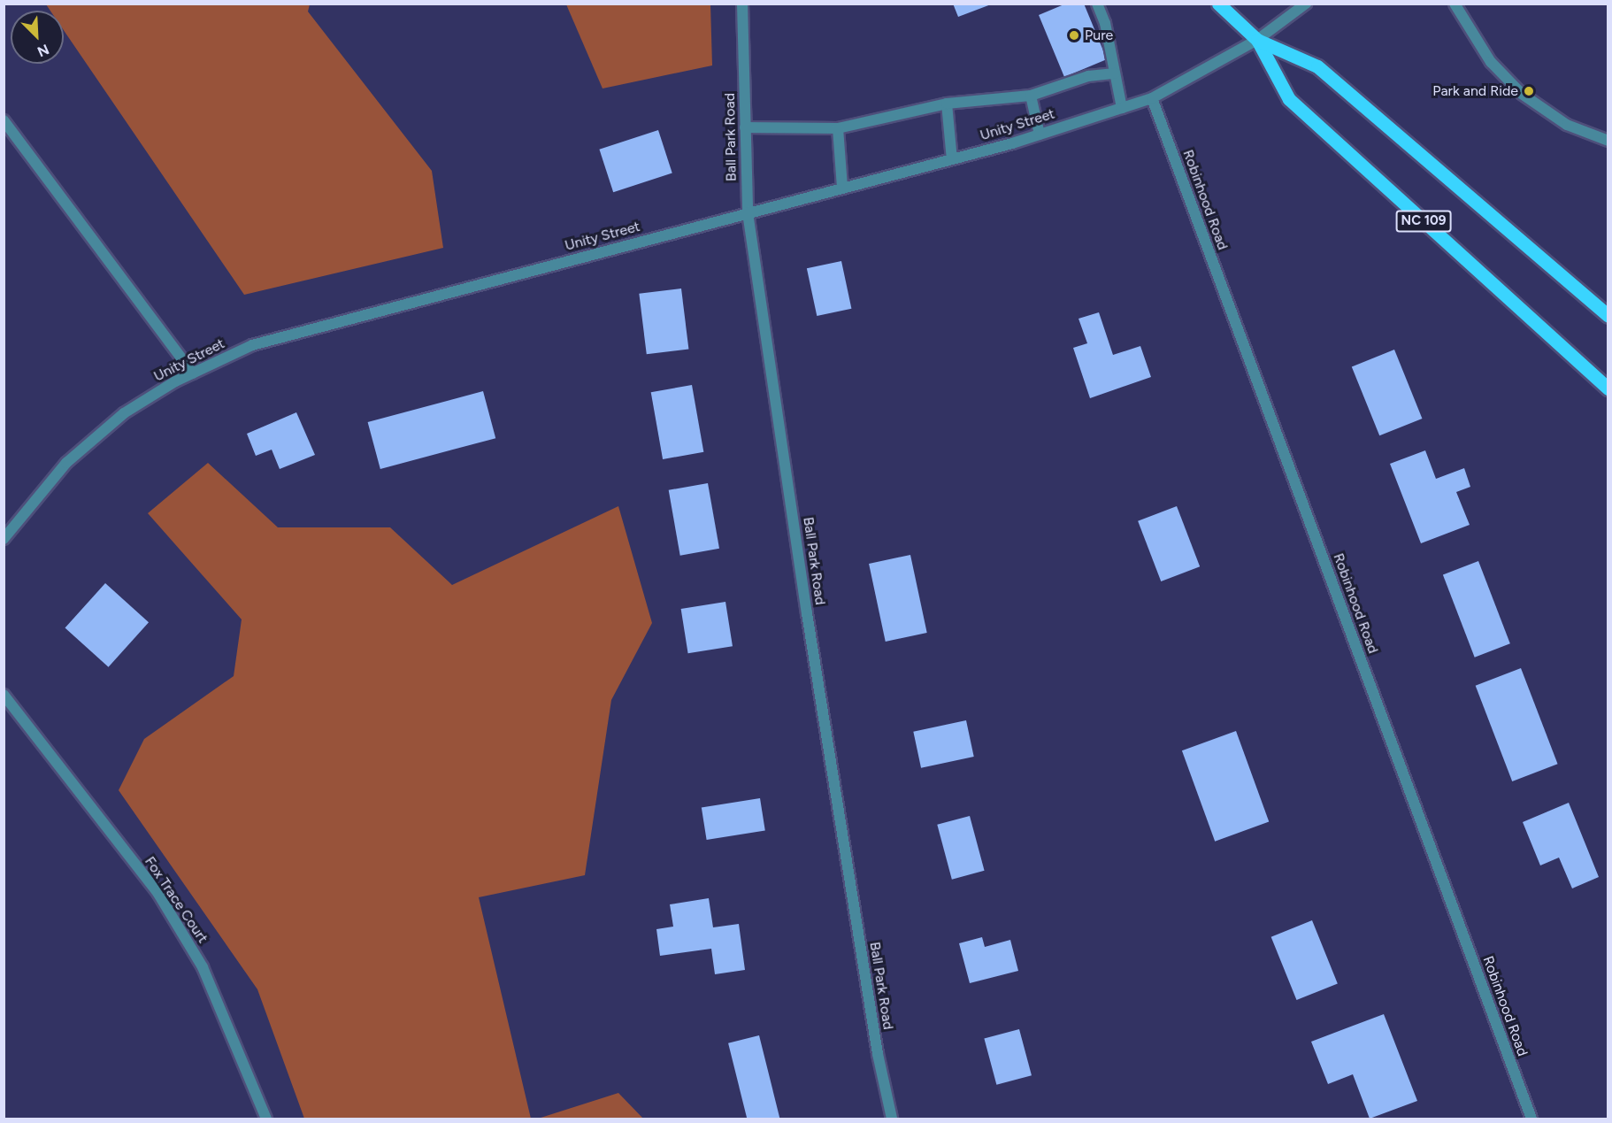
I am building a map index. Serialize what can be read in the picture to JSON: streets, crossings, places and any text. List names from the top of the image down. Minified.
{"streets":{"main road":["NC 109"],"street":["Unity Street","Ball Park Road","Robinhood Road","Fox Trace Court"]},"crossings":[["Unity Street","Ball Park Road"],["Unity Street","Robinhood Road"],["Unity Street","NC 109"]],"places":["Pure","Park and Ride"],"north":"bottom right"}
